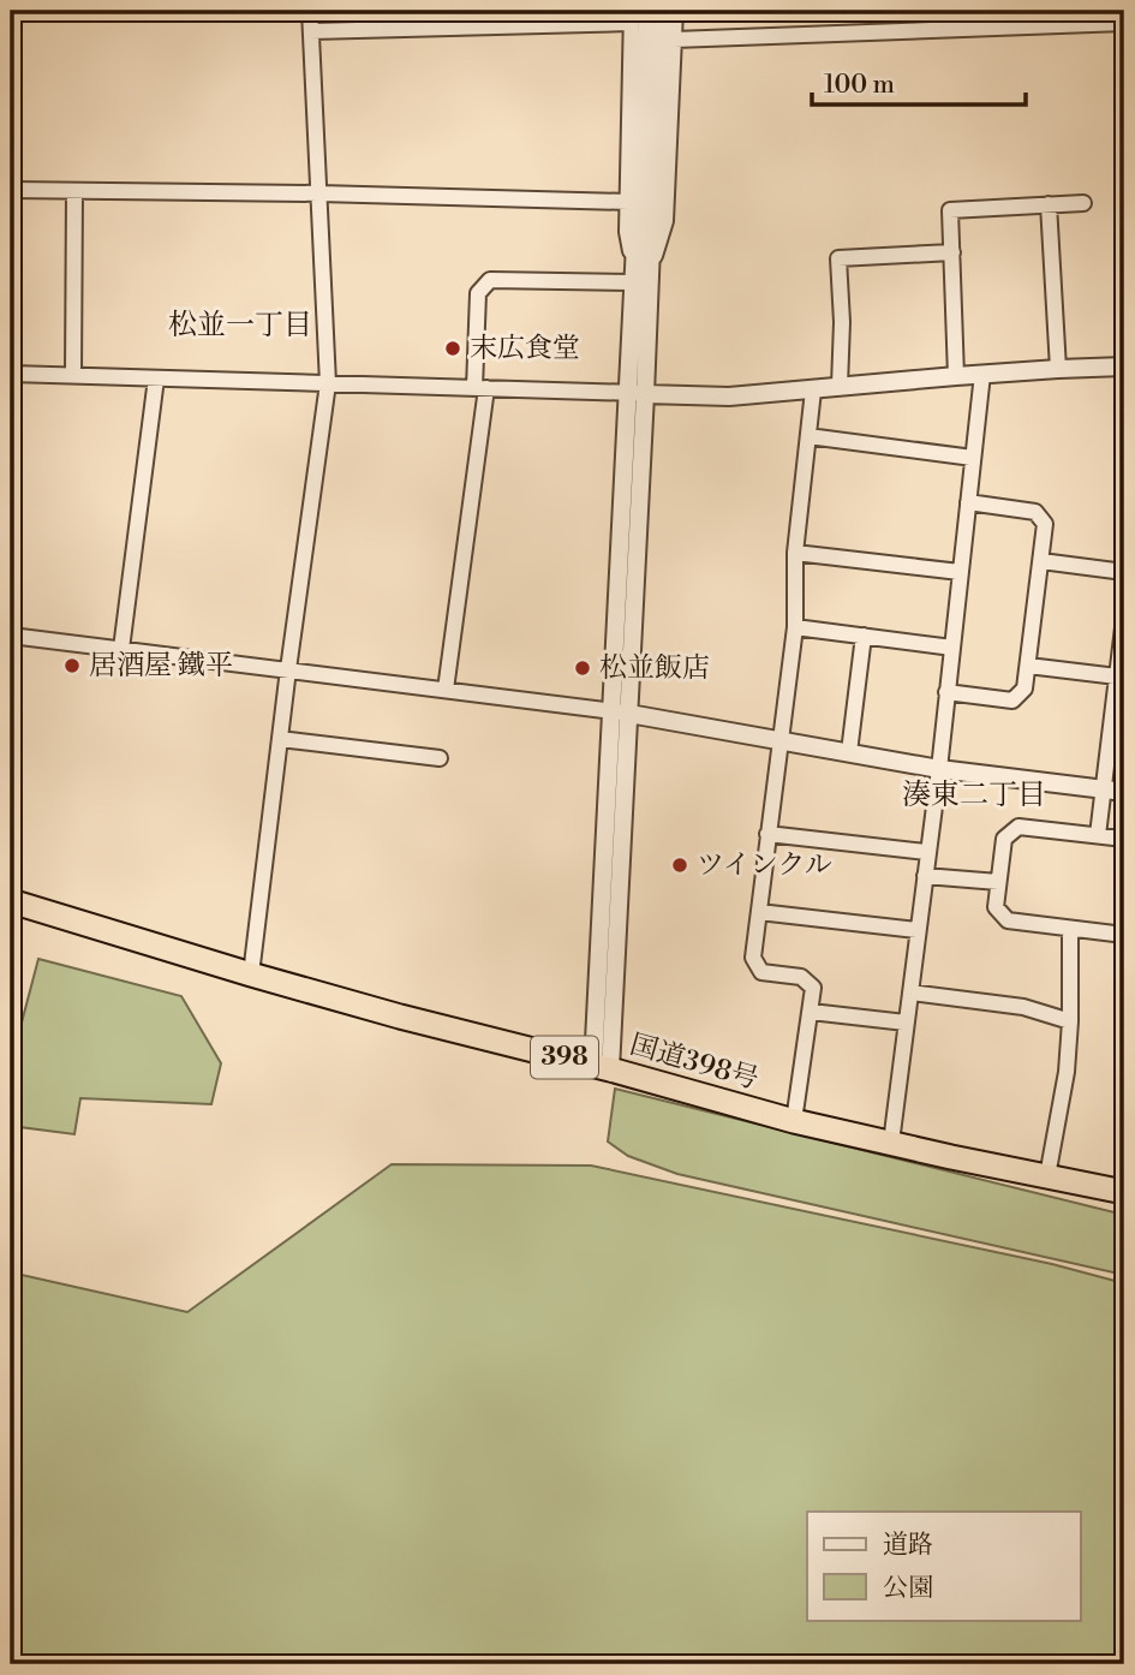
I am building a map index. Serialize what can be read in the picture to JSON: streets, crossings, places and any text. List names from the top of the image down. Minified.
{"streets":{"highway":["398","国道398号"]},"districts":["松並一丁目","湊東二丁目"],"places":["末広食堂","居酒屋 鐵平","松並飯店","ツインクル"],"legend":["道路","公園"],"scale_bar":"100 m"}
